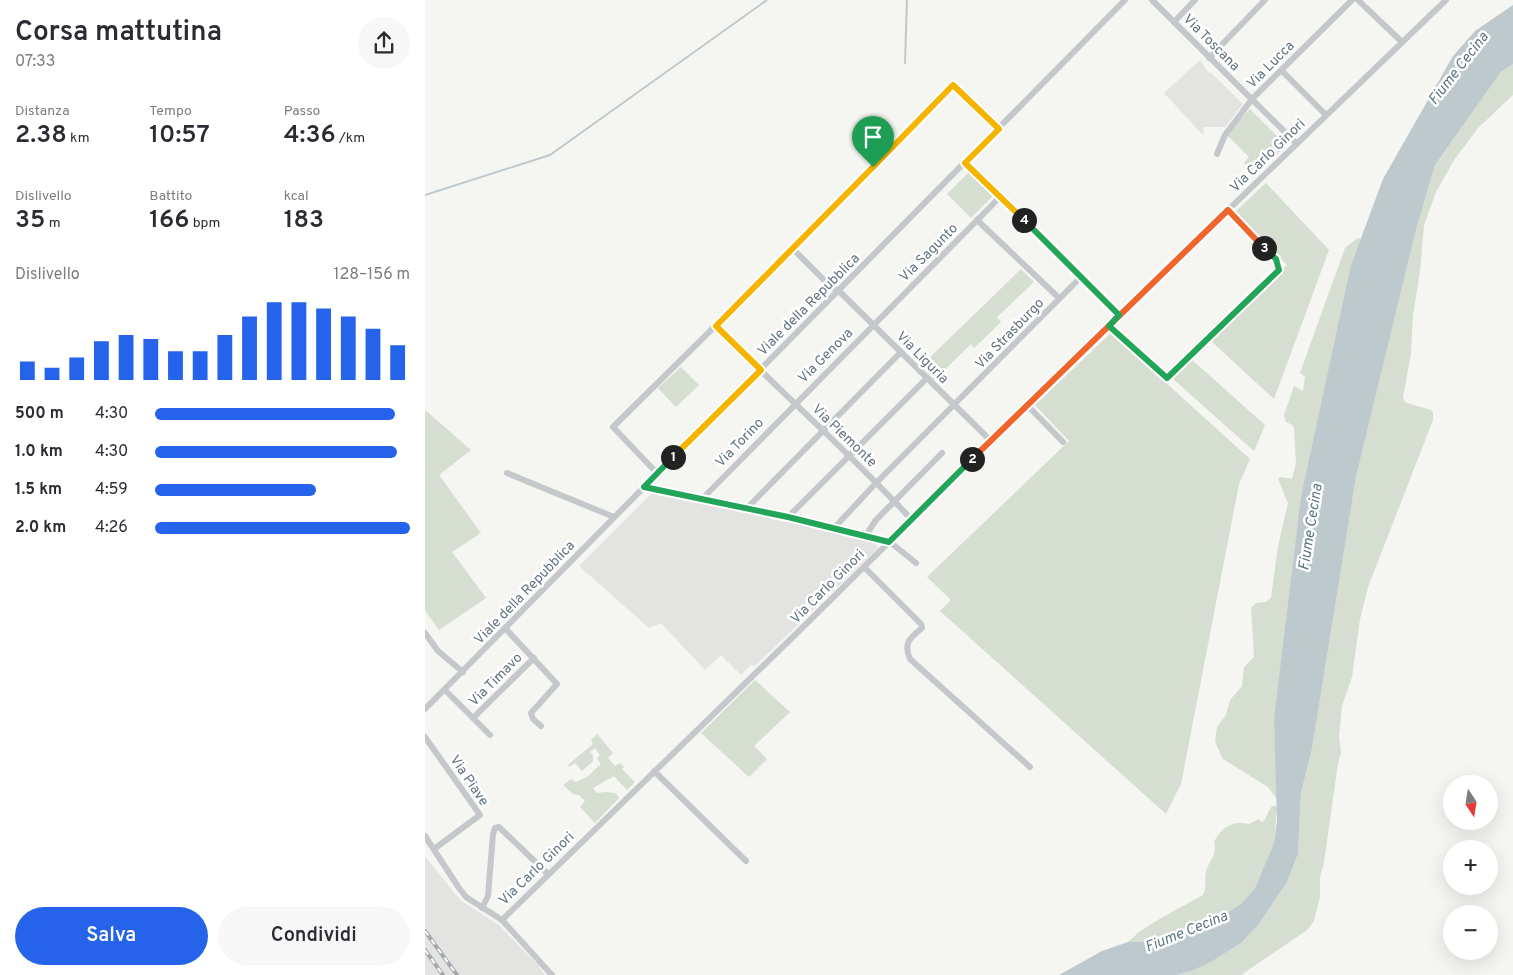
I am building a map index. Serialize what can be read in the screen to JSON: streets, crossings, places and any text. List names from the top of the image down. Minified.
{"streets":{"street":["Via Toscana","Via Lucca","Via Carlo Ginori","Via Sagunto","Viale della Repubblica","Via Strasburgo","Via Genova","Via Liguria","Via Piemonte","Via Torino","Via Timavo","Via Piave"]},"crossings":[["Via Toscana","Via Lucca"],["Via Toscana","Via Carlo Ginori"],["Via Carlo Ginori","Via Liguria"],["Via Carlo Ginori","Via Piemonte"],["Via Carlo Ginori","Via Piave"],["Via Sagunto","Via Genova"],["Via Sagunto","Via Liguria"],["Viale della Repubblica","Via Liguria"],["Viale della Repubblica","Via Piemonte"],["Via Strasburgo","Via Liguria"],["Via Strasburgo","Via Piemonte"],["Via Genova","Via Liguria"],["Via Genova","Via Piemonte"],["Via Genova","Via Torino"],["Via Piemonte","Via Torino"]],"water":["Fiume Cecina"],"north":"bottom","page":{"heading":["Corsa mattutina","07:33"],"stats":[["Distanza","2.38 km"],["Tempo","10:57"],["Passo","4:36 /km"],["Dislivello","35 m"],["Battito","166 bpm"],["kcal","183"]],"pins":["4","3","1","2"],"chart":["Dislivello","128–156 m"],"list":[{"name":"500 m","note":"4:30"},{"name":"1.0 km","note":"4:30"},{"name":"1.5 km","note":"4:59"},{"name":"2.0 km","note":"4:26"}],"map_buttons":["+","−"],"buttons":["Salva","Condividi"]}}
